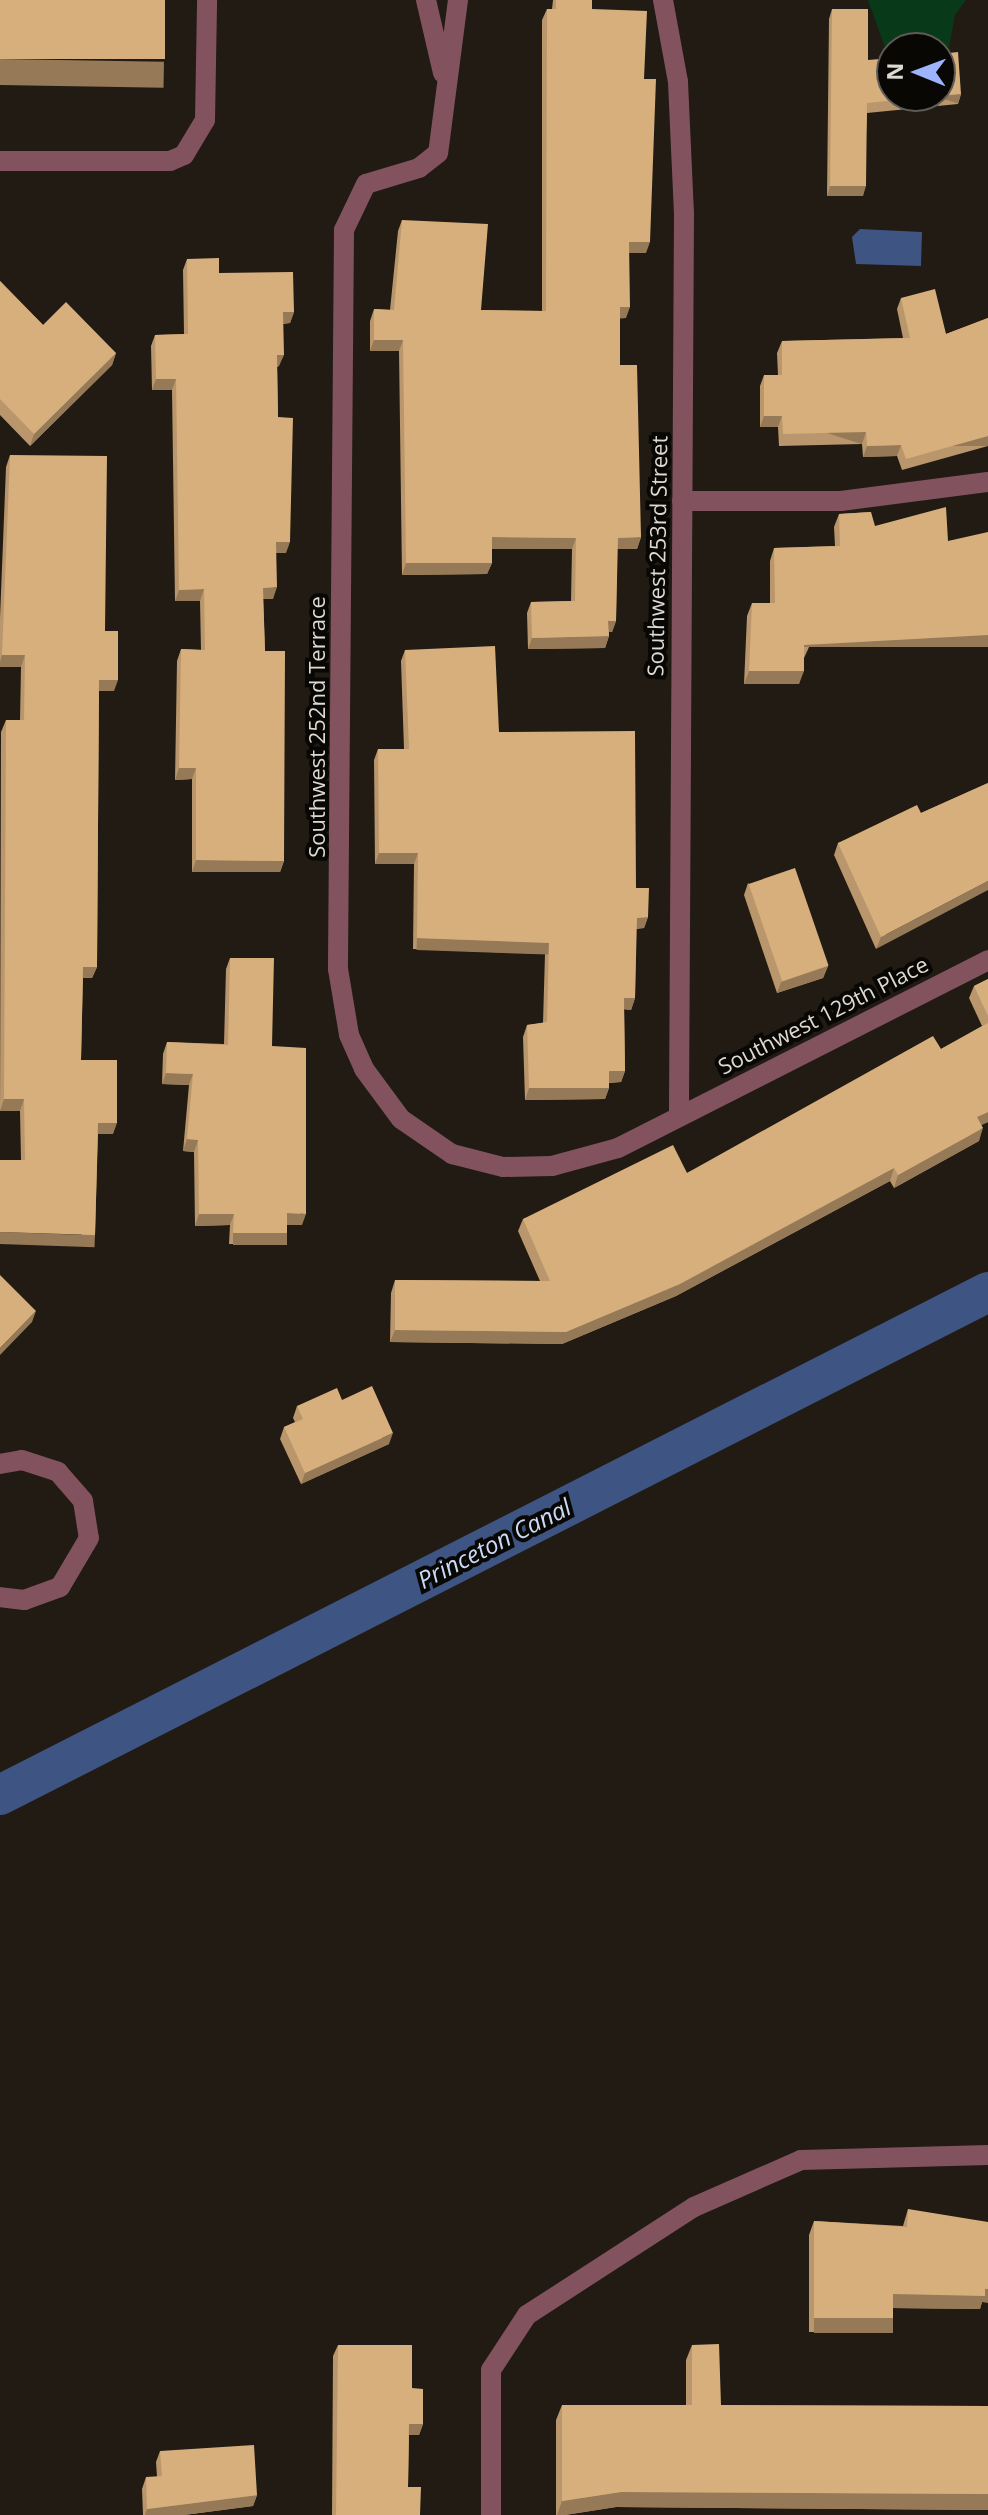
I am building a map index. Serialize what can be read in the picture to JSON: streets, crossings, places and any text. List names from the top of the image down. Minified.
{"streets":{"street":["Southwest 253rd Street","Southwest 252nd Terrace","Southwest 129th Place"]},"crossings":[["Southwest 253rd Street","Southwest 252nd Terrace"],["Southwest 253rd Street","Southwest 129th Place"],["Southwest 252nd Terrace","Southwest 129th Place"]],"water":["Princeton Canal"],"north":"left"}
